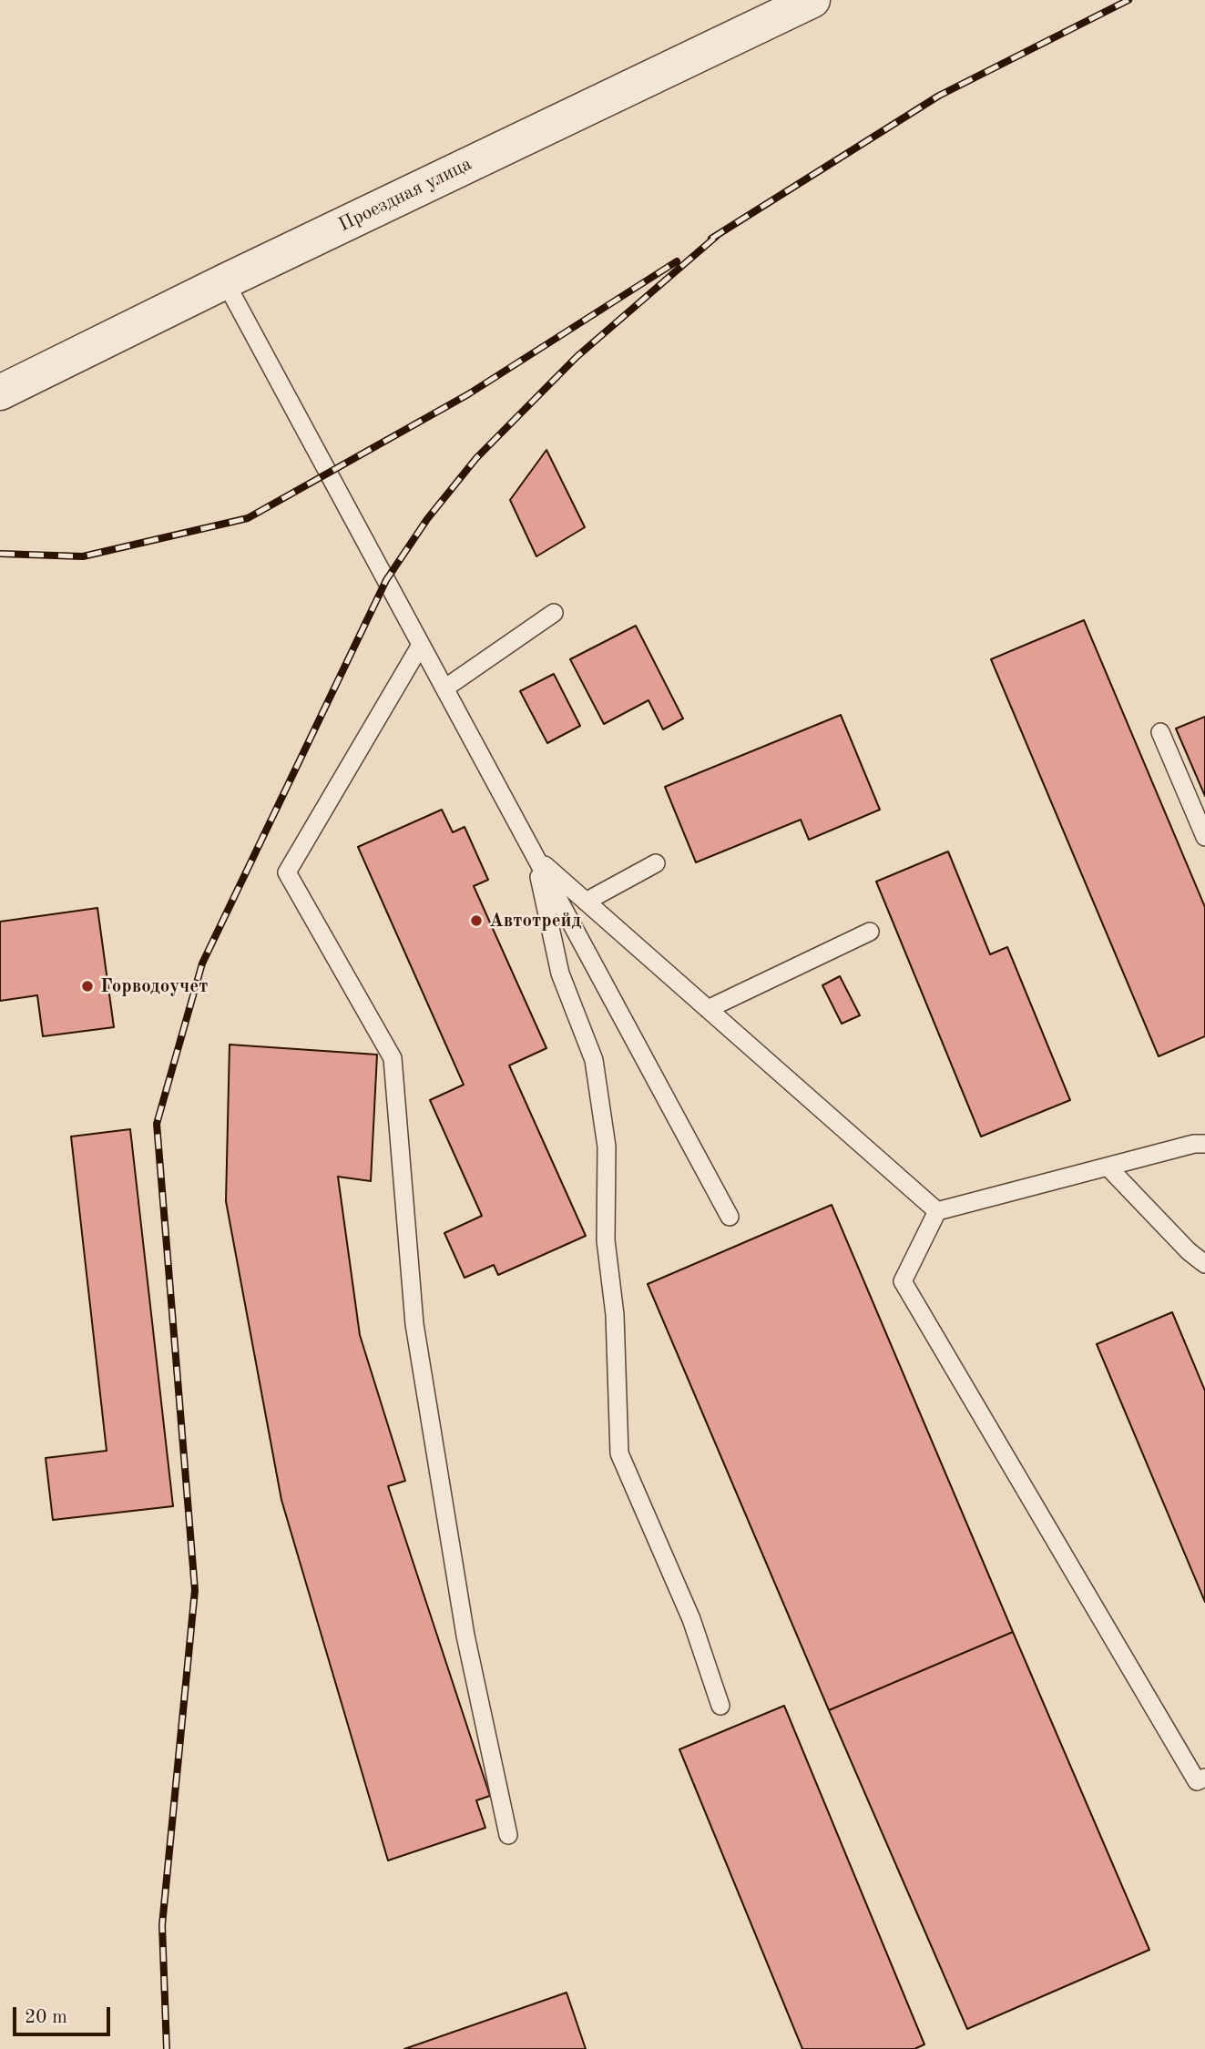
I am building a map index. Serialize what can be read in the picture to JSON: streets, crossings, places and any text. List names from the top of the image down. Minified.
{"streets":{"street":["Проездная улица"]},"places":["Автотрейд","Горводоучет"],"scale_bar":"20 m"}
